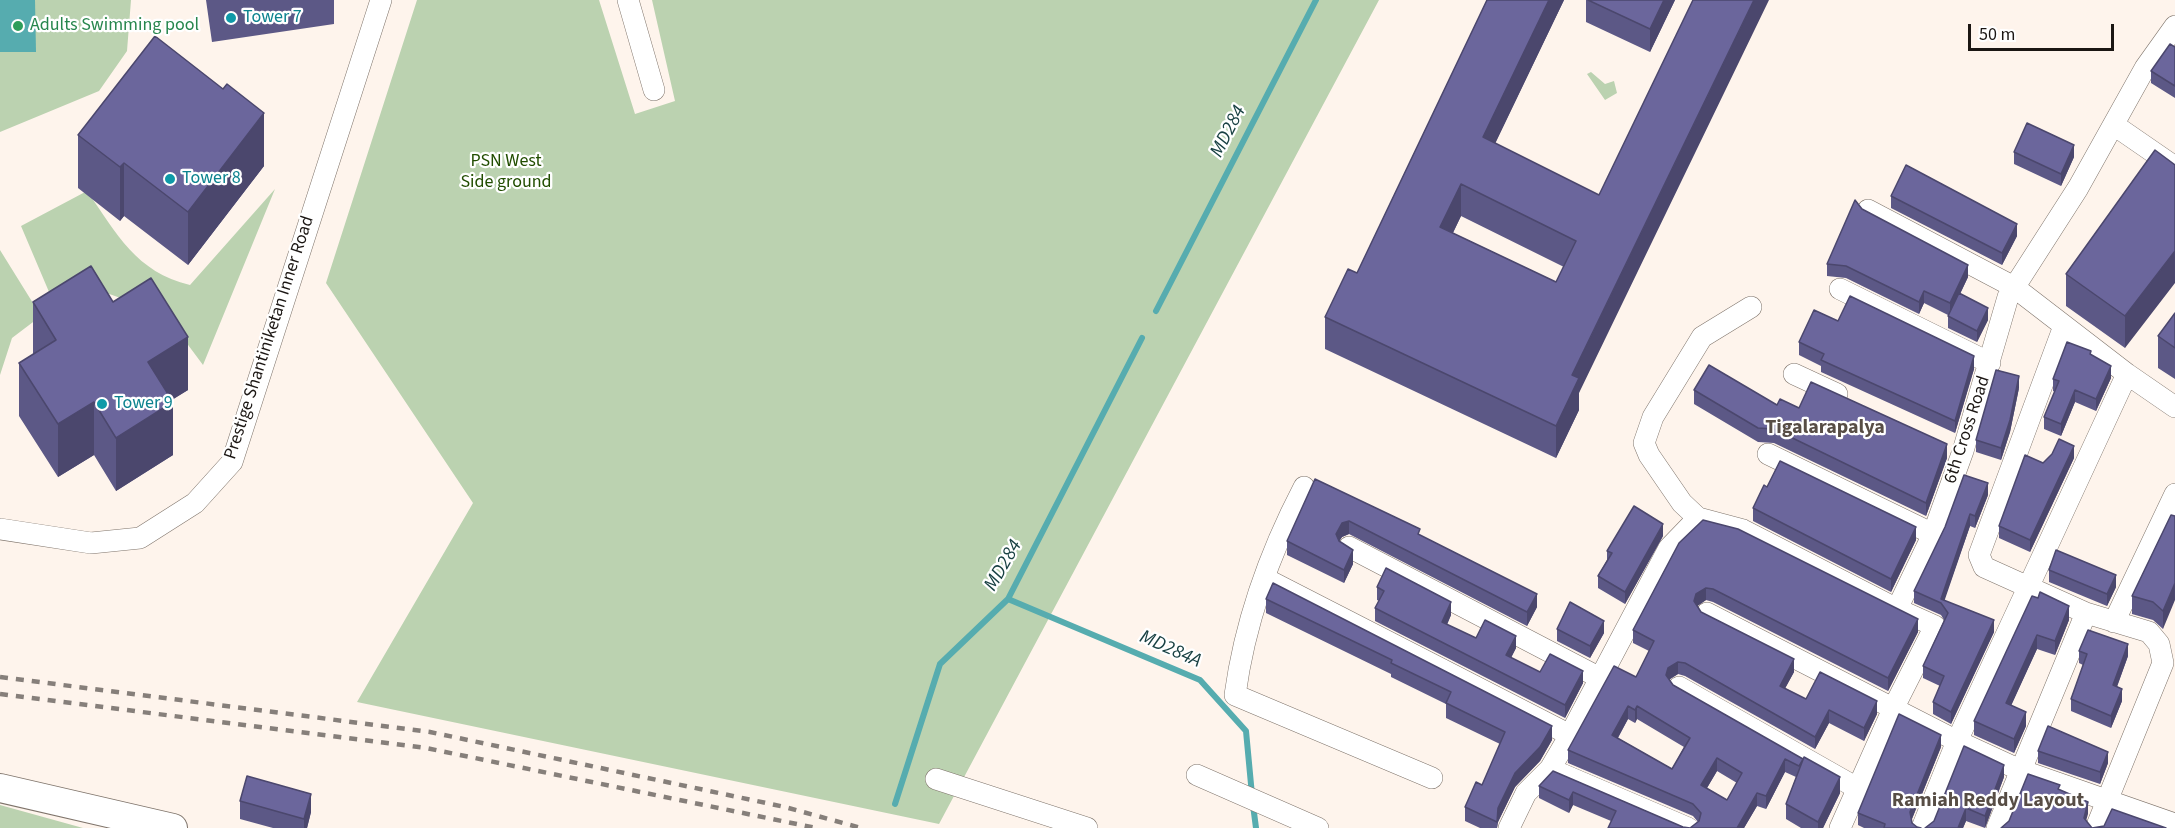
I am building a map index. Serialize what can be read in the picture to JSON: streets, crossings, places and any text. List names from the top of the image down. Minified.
{"streets":{"street":["Prestige Shantiniketan Inner Road","6th Cross Road"]},"districts":["Tigalarapalya","Ramiah Reddy Layout"],"water":["MD284","MD284A"],"parks":["PSN West Side ground"],"places":["Tower 7","Adults Swimming pool","Tower 8","Tower 9"],"scale_bar":"50 m"}
